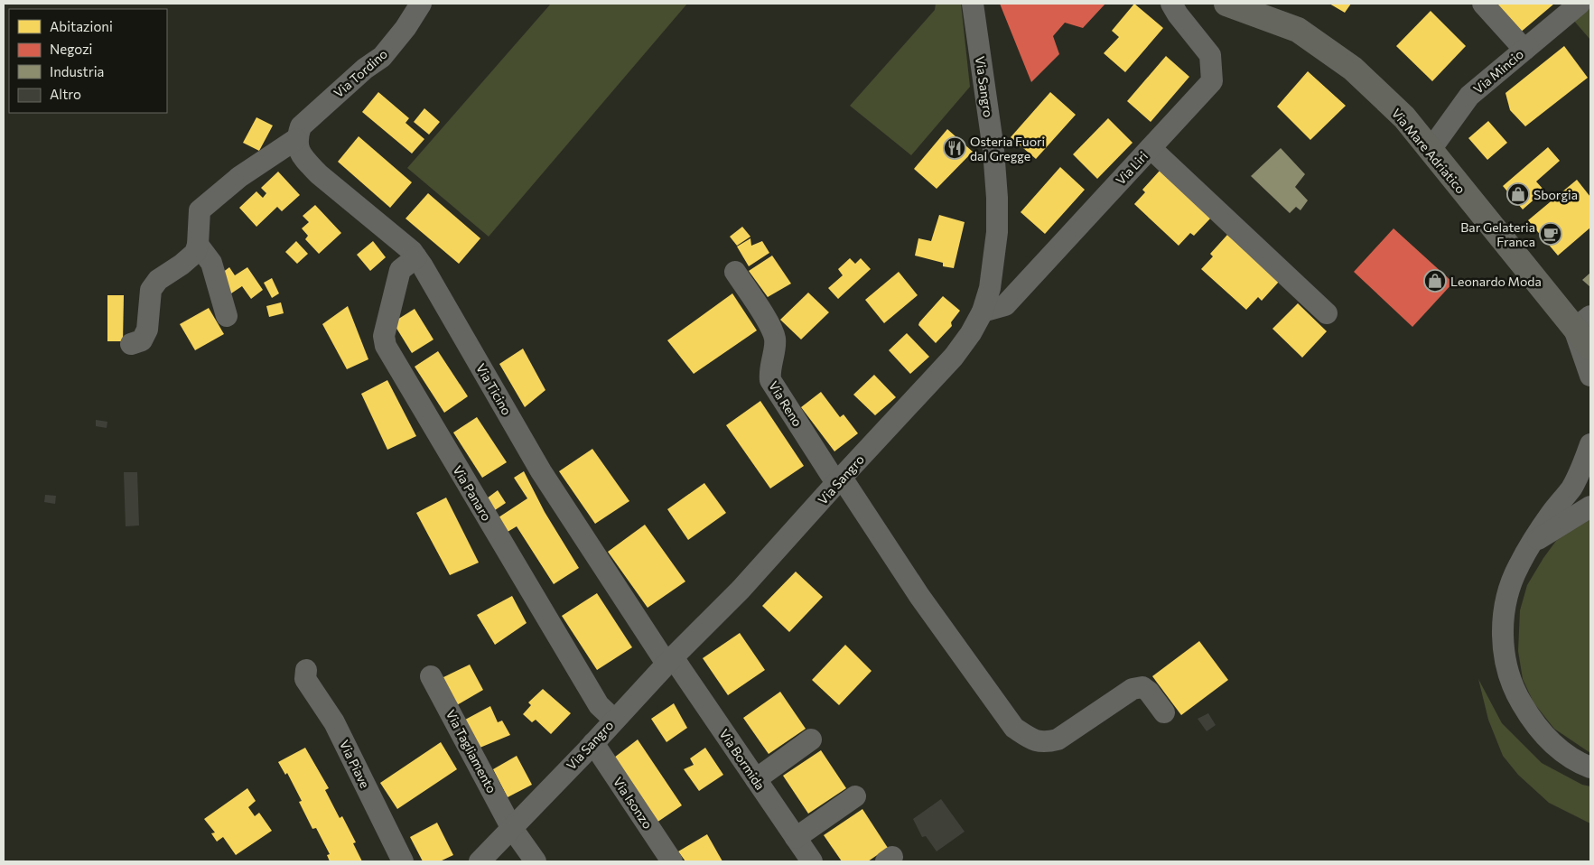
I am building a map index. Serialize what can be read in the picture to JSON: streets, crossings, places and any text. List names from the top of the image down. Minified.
{"streets":{"main road":["Via Mare Adriatico"],"street":["Via Mincio","Via Tordino","Via Sangro","Via Liri","Via Ticino","Via Reno","Via Panaro","Via Tagliamento","Via Bormida","Via Piave","Via Isonzo"]},"crossings":[["Via Mincio","Via Mare Adriatico"],["Via Tordino","Via Ticino"],["Via Sangro","Via Liri"],["Via Sangro","Via Ticino"],["Via Sangro","Via Reno"],["Via Sangro","Via Panaro"],["Via Sangro","Via Tagliamento"],["Via Sangro","Via Bormida"],["Via Sangro","Via Isonzo"],["Via Ticino","Via Panaro"],["Via Ticino","Via Bormida"]],"places":{"restaurant":["Osteria Fuori dal Gregge"],"shop":["Sborgia","Leonardo Moda"],"cafe":["Bar Gelateria Franca"]},"legend":["Abitazioni","Negozi","Industria","Altro"]}
